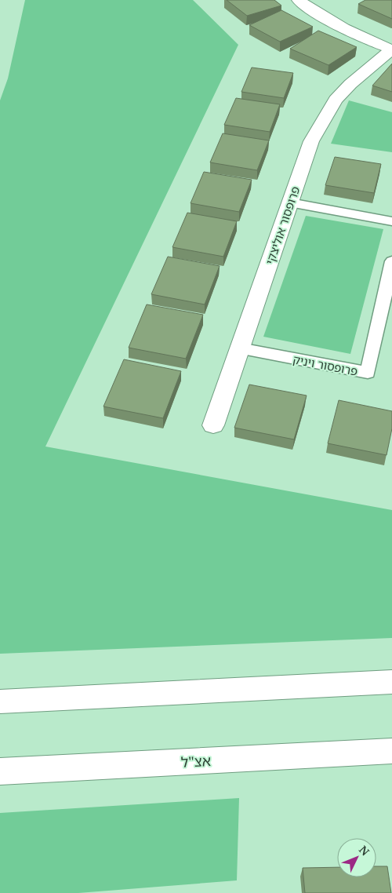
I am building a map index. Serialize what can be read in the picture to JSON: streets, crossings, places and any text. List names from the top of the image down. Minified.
{"streets":{"street":["פרופסור אוליצקי","אצ\"ל"],"lane":["פרופסור ויניק"]},"crossings":[["פרופסור אוליצקי","פרופסור ויניק"]],"north":"top right"}
